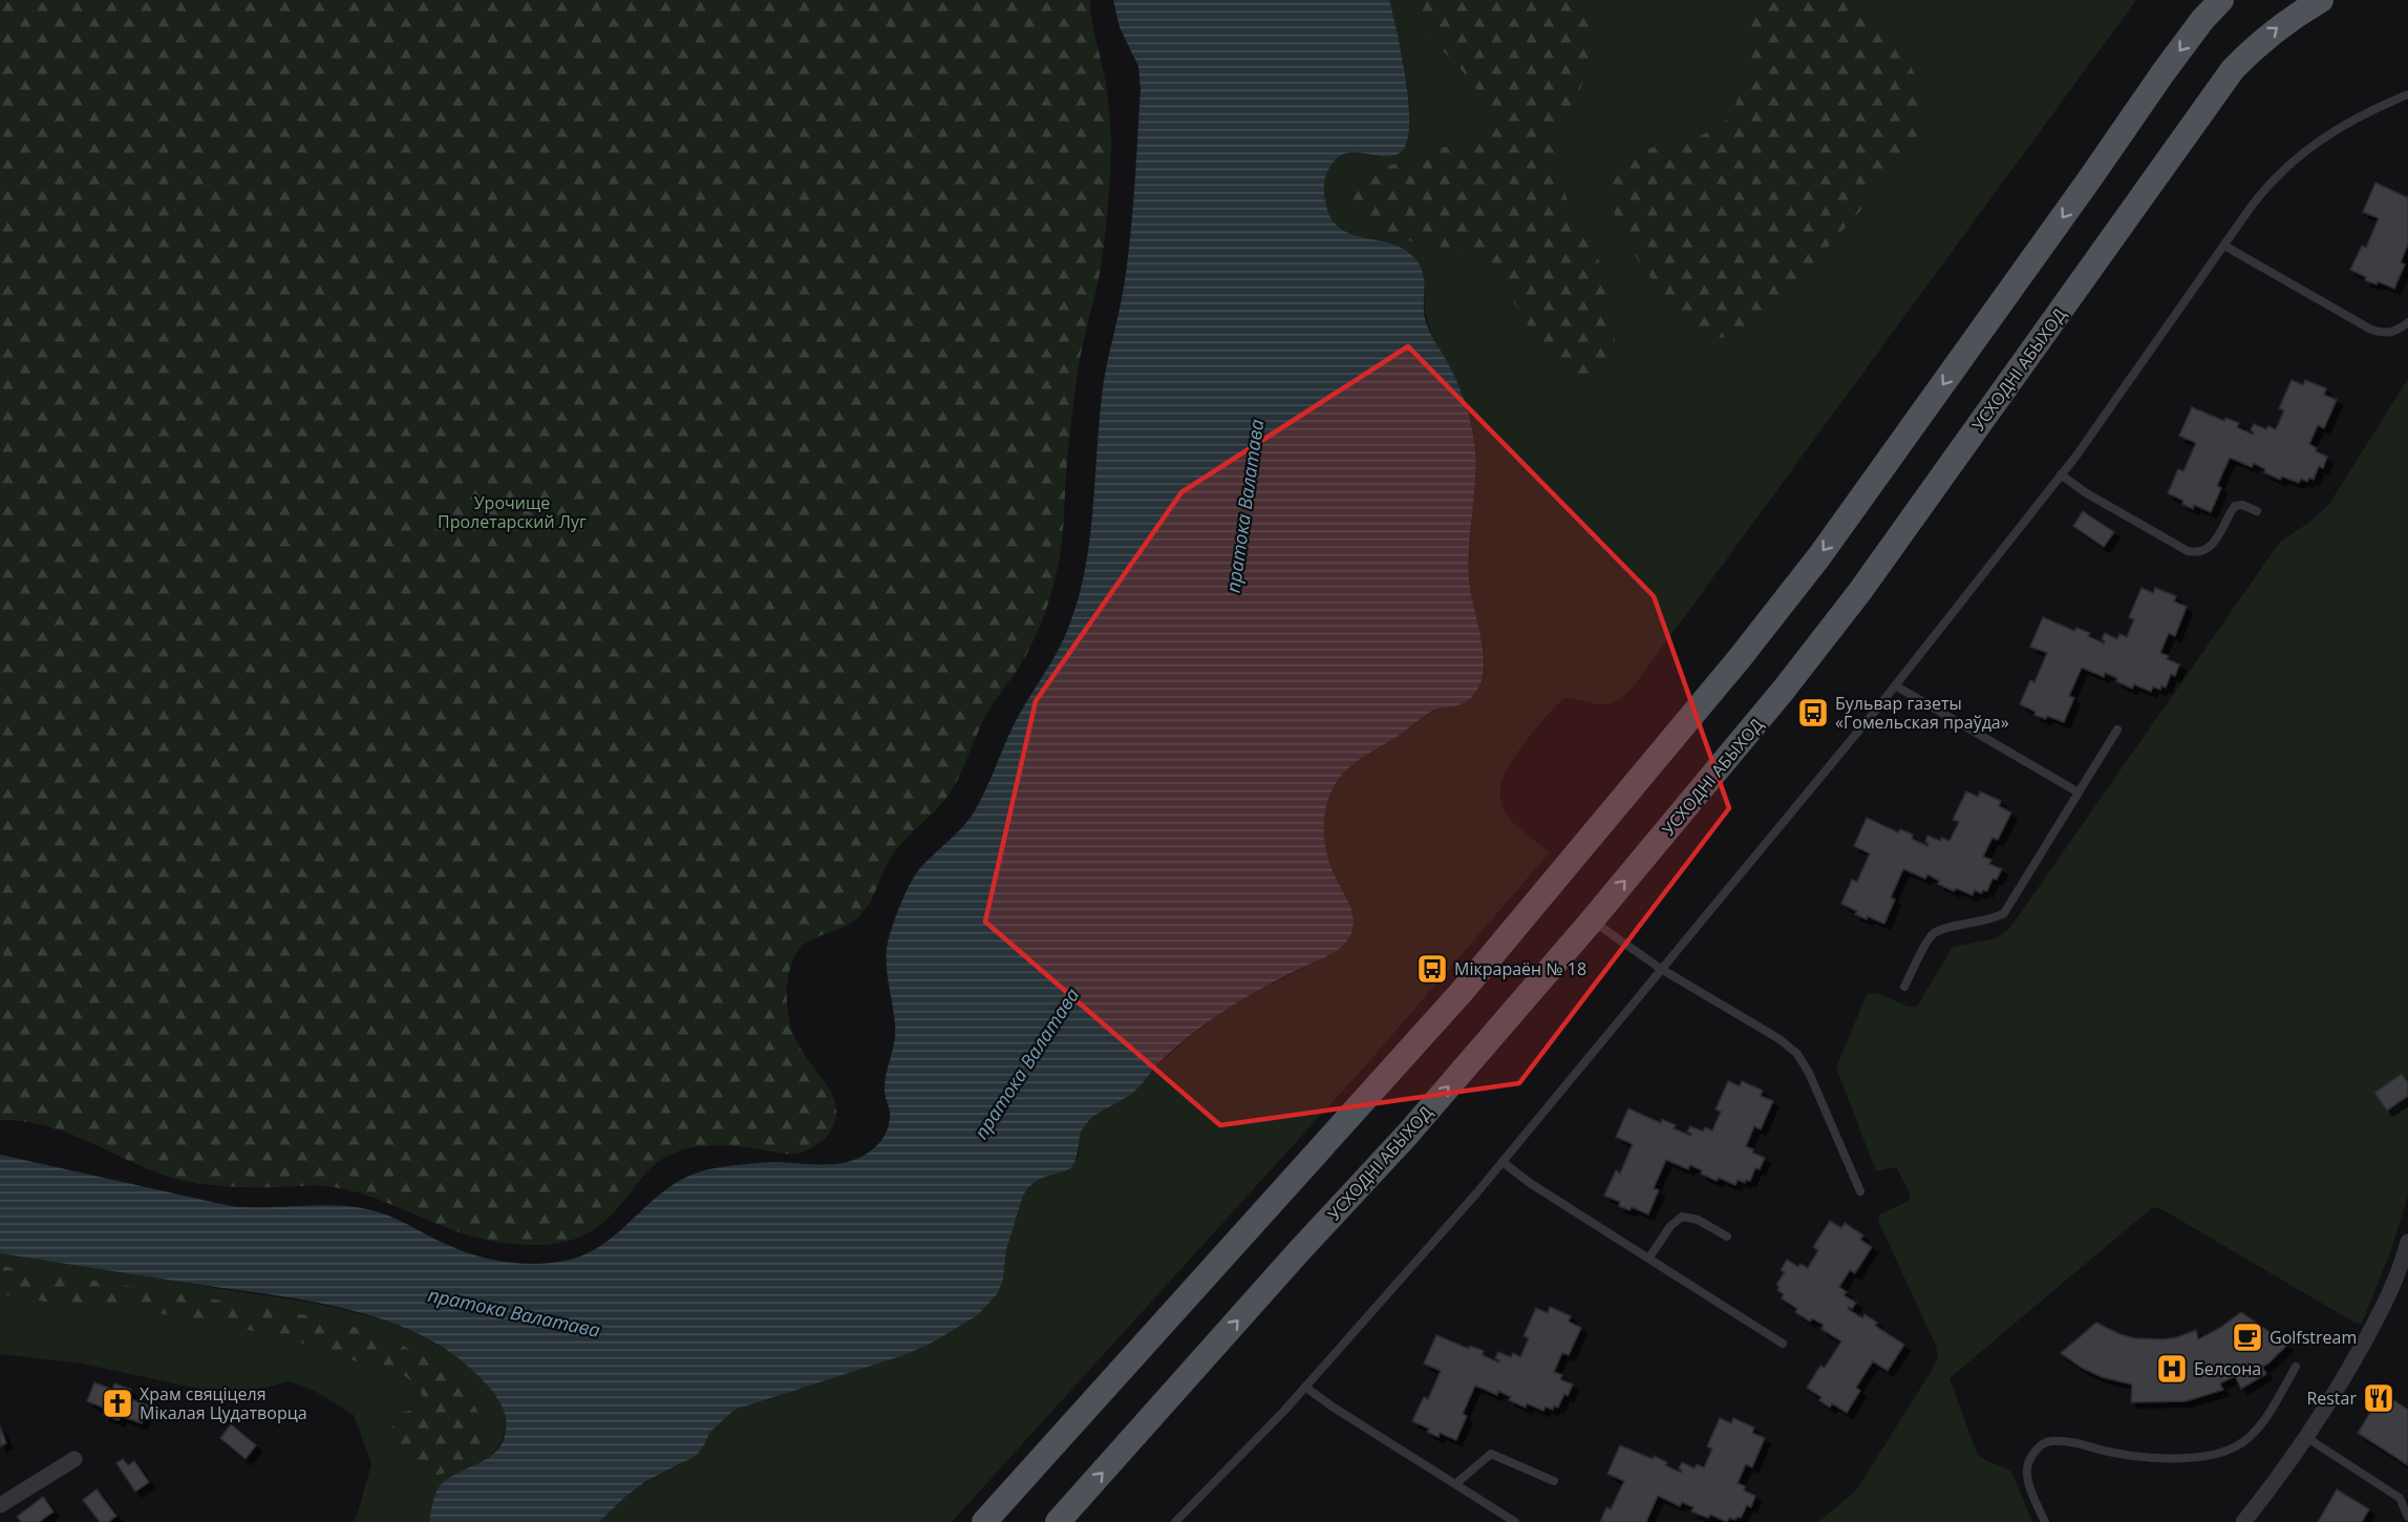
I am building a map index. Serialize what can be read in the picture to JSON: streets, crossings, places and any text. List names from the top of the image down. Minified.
{"streets":{"main road":["УСХОДНІ АБЫХОД"]},"water":["пратока Валатава"],"parks":["Урочище Пролетарский Луг"],"places":{"bus stop":["Бульвар газеты «Гомельская праўда»","Мікрараён № 18"],"cafe":["Golfstream"],"hospital":["Белсона"],"restaurant":["Restar"],"church":["Храм свяціцеля Мікалая Цудатворца"]}}
